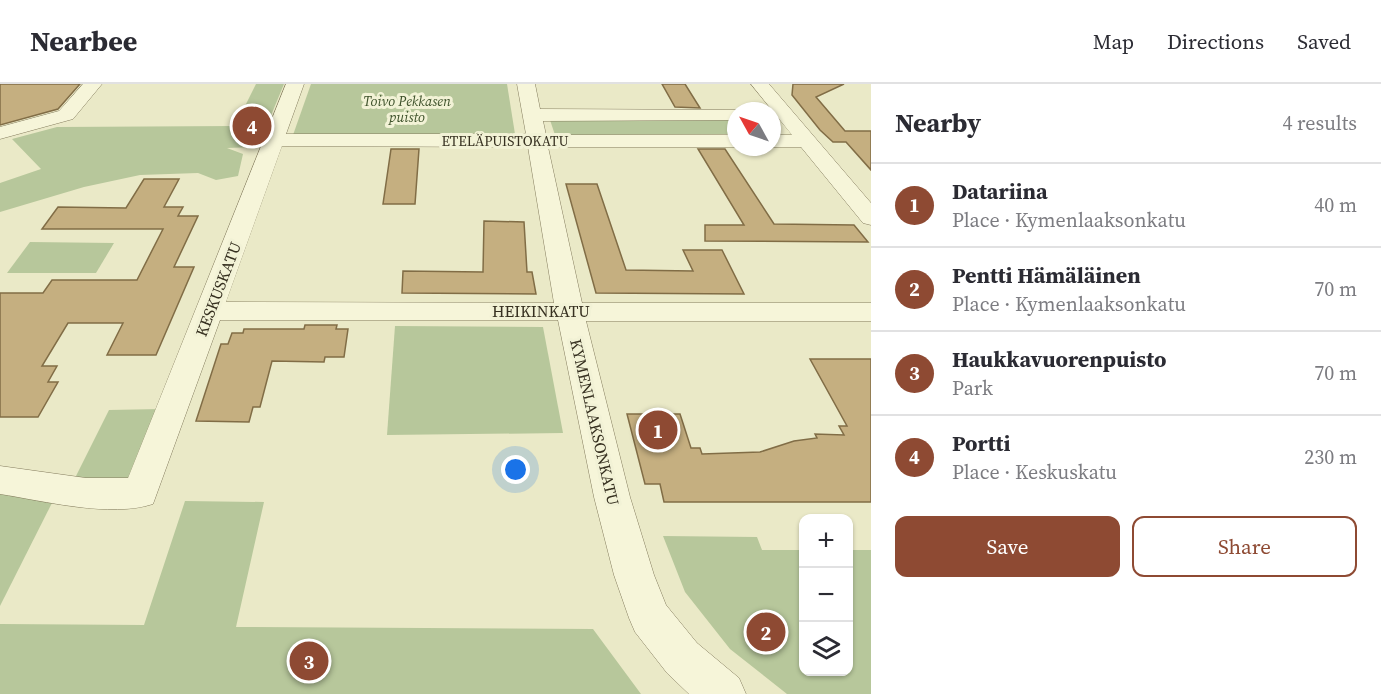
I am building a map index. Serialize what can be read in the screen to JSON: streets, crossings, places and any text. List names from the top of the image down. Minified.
{"streets":{"street":["ETELÄPUISTOKATU","KESKUSKATU","HEIKINKATU","KYMENLAAKSONKATU"]},"crossings":[["ETELÄPUISTOKATU","KESKUSKATU"],["ETELÄPUISTOKATU","KYMENLAAKSONKATU"],["KESKUSKATU","HEIKINKATU"],["HEIKINKATU","KYMENLAAKSONKATU"]],"parks":["Toivo Pekkasen puisto"],"north":"top left","page":{"header":"Nearbee","nav":["Map","Directions","Saved"],"heading":["Nearby","4 results"],"pins":["4","1","2","3"],"list":[{"mark":"1","name":"Datariina","note":"Place · Kymenlaaksonkatu","value":"40 m"},{"mark":"2","name":"Pentti Hämäläinen","note":"Place · Kymenlaaksonkatu","value":"70 m"},{"mark":"3","name":"Haukkavuorenpuisto","note":"Park","value":"70 m"},{"mark":"4","name":"Portti","note":"Place · Keskuskatu","value":"230 m"}],"buttons":["Save","Share"],"map_buttons":["+","−"]}}
